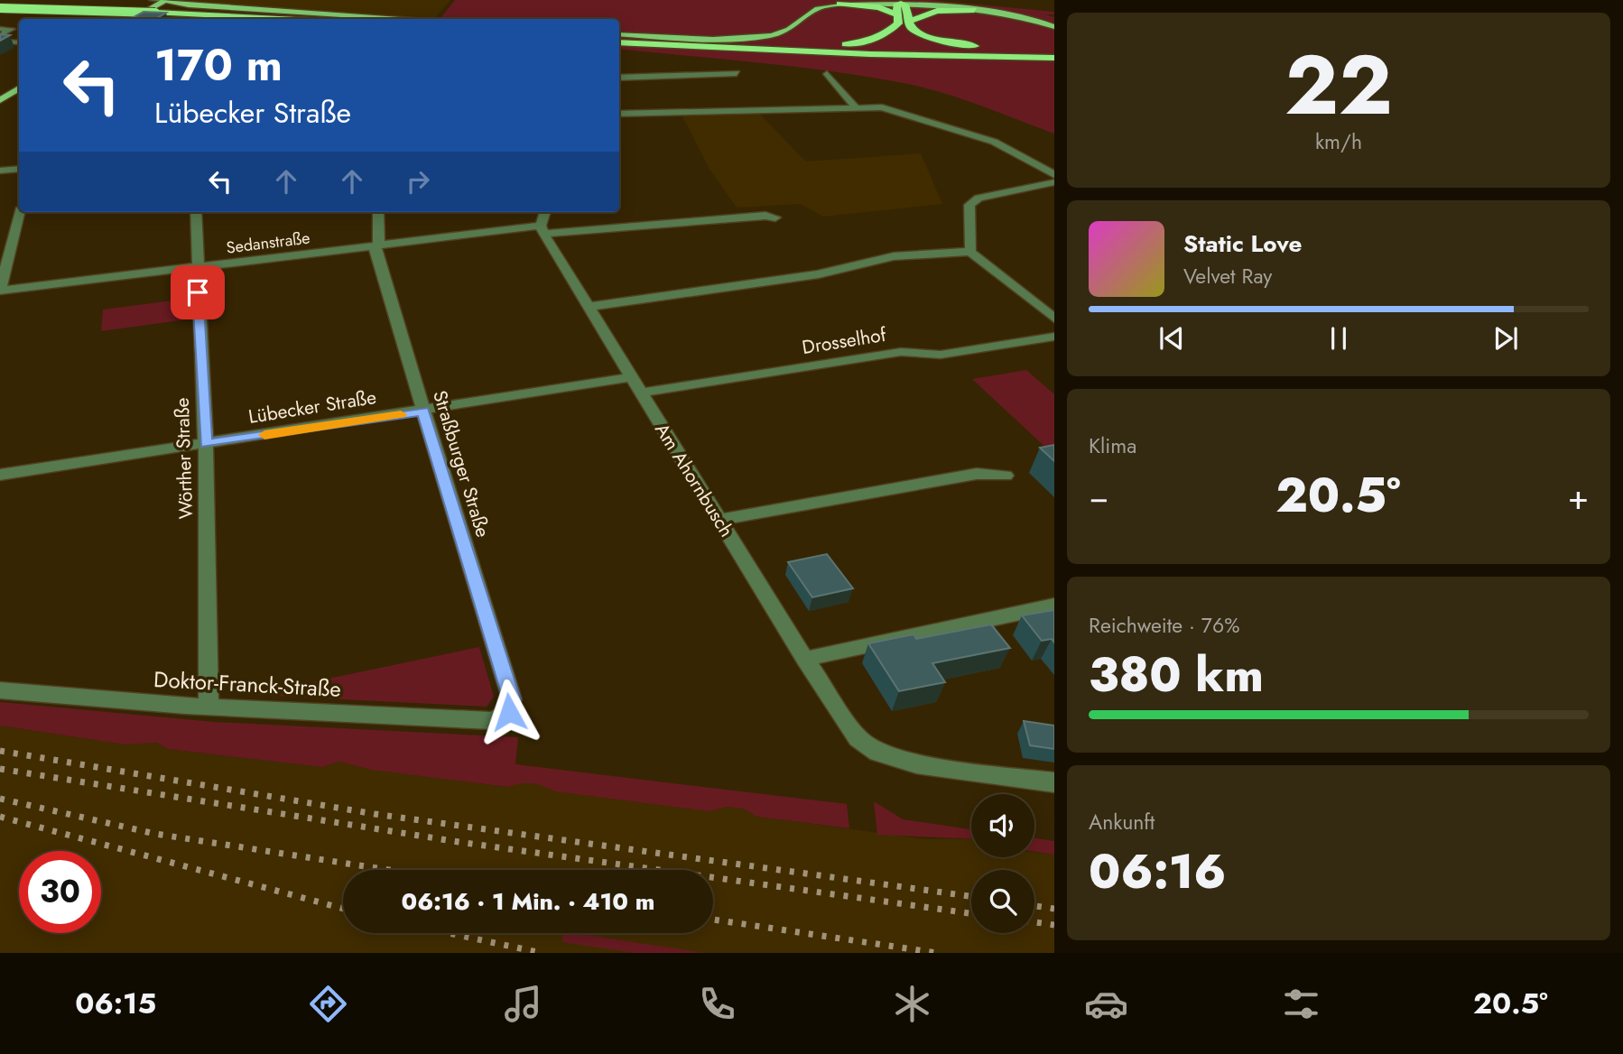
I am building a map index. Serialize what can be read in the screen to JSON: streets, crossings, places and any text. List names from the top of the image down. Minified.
{"streets":{"street":["Sedanstraße","Drosselhof","Lübecker Straße","Wörther Straße","Straßburger Straße","Am Ahornbusch","Doktor-Franck-Straße"]},"crossings":[["Sedanstraße","Wörther Straße"],["Sedanstraße","Straßburger Straße"],["Sedanstraße","Am Ahornbusch"],["Drosselhof","Am Ahornbusch"],["Lübecker Straße","Wörther Straße"],["Lübecker Straße","Straßburger Straße"],["Lübecker Straße","Am Ahornbusch"],["Wörther Straße","Doktor-Franck-Straße"],["Straßburger Straße","Doktor-Franck-Straße"]],"page":{"tile":[["22","km/h"],"Klima",["Reichweite · 76%","380 km"],["Ankunft","06:16"]],"turn":["170 m","Lübecker Straße"],"song":["Static Love","Velvet Ray"],"heat":["−","20.5°","+"],"limit":"30","trip":"06:16 · 1 Min. · 410 m","tabs":["06:15","20.5°"]}}
